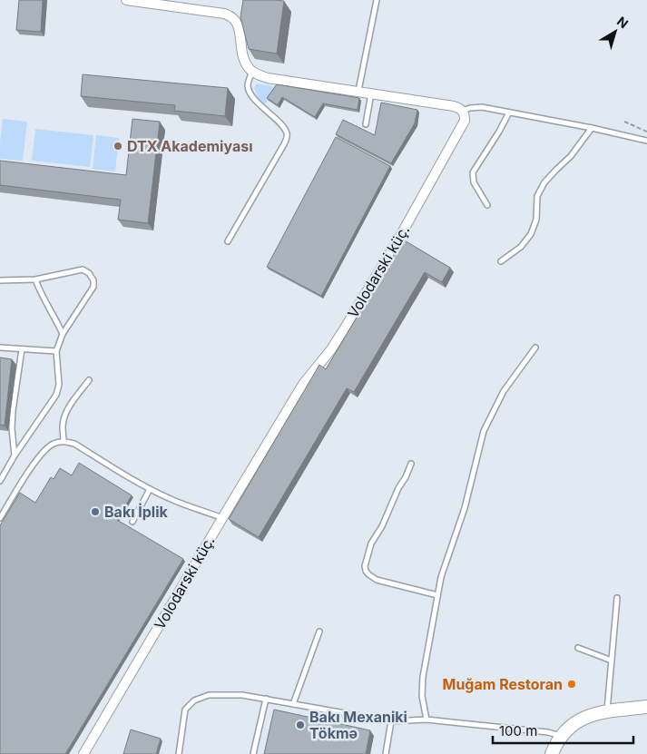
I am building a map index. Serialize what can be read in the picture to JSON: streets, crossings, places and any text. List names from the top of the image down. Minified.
{"streets":{"street":["Volodarski küç."]},"places":["DTX Akademiyası","Bakı İplik","Muğam Restoran","Bakı Mexaniki Tökmə"],"scale_bar":"100 m","north":"top right"}
